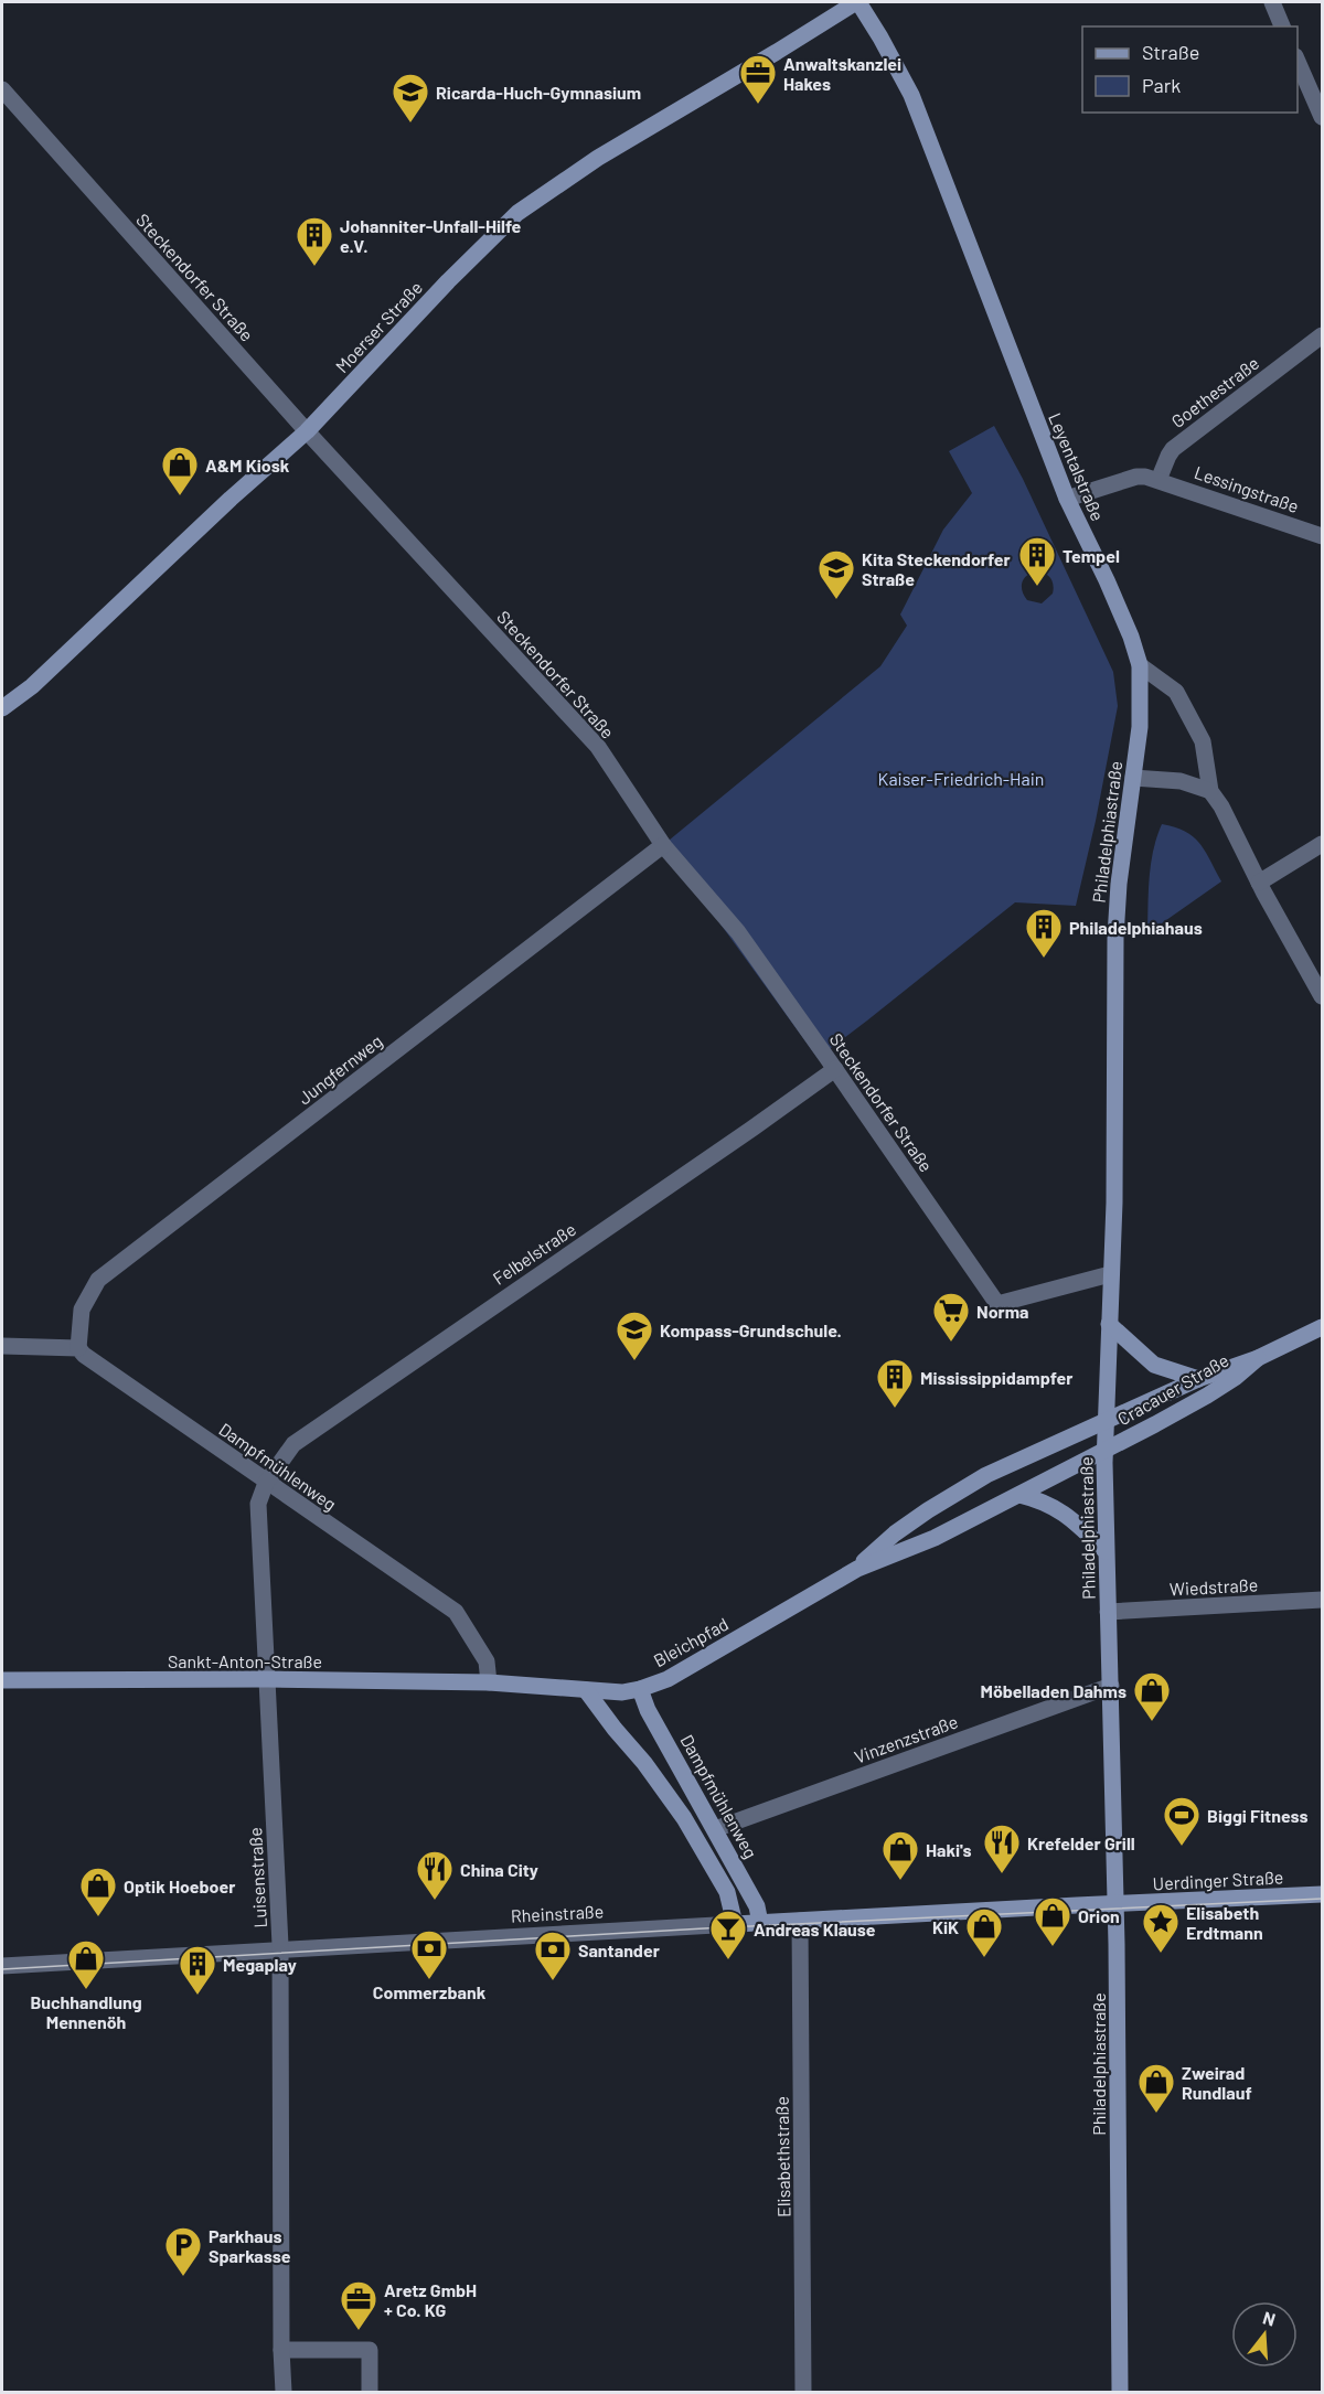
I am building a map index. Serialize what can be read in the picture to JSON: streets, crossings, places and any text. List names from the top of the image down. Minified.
{"streets":{"street":["Steckendorfer Straße","Moerser Straße","Goethestraße","Leyentalstraße","Lessingstraße","Philadelphiastraße","Jungfernweg","Felbelstraße","Cracauer Straße","Dampfmühlenweg","Wiedstraße","Bleichpfad","Sankt-Anton-Straße","Vinzenzstraße","Luisenstraße","Uerdinger Straße","Rheinstraße","Elisabethstraße"]},"crossings":[["Steckendorfer Straße","Moerser Straße"],["Steckendorfer Straße","Philadelphiastraße"],["Steckendorfer Straße","Jungfernweg"],["Steckendorfer Straße","Felbelstraße"],["Moerser Straße","Leyentalstraße"],["Goethestraße","Lessingstraße"],["Leyentalstraße","Philadelphiastraße"],["Philadelphiastraße","Cracauer Straße"],["Philadelphiastraße","Wiedstraße"],["Philadelphiastraße","Bleichpfad"],["Philadelphiastraße","Vinzenzstraße"],["Philadelphiastraße","Uerdinger Straße"],["Philadelphiastraße","Rheinstraße"],["Jungfernweg","Dampfmühlenweg"],["Felbelstraße","Dampfmühlenweg"],["Felbelstraße","Luisenstraße"],["Cracauer Straße","Bleichpfad"],["Dampfmühlenweg","Bleichpfad"],["Dampfmühlenweg","Sankt-Anton-Straße"],["Dampfmühlenweg","Vinzenzstraße"],["Dampfmühlenweg","Luisenstraße"],["Dampfmühlenweg","Rheinstraße"],["Bleichpfad","Sankt-Anton-Straße"],["Sankt-Anton-Straße","Luisenstraße"],["Luisenstraße","Rheinstraße"],["Uerdinger Straße","Rheinstraße"],["Rheinstraße","Elisabethstraße"]],"parks":["Kaiser-Friedrich-Hain"],"places":{"office":["Anwaltskanzlei Hakes","Aretz GmbH + Co. KG"],"school or university":["Ricarda-Huch-Gymnasium","Kita Steckendorfer Straße","Kompass-Grundschule."],"building":["Johanniter-Unfall-Hilfe e.V.","Tempel","Philadelphiahaus","Mississippidampfer","Megaplay"],"shop":["A&M Kiosk","Möbelladen Dahms","Haki's","Optik Hoeboer","Orion","KiK","Buchhandlung Mennenöh","Zweirad Rundlauf"],"supermarket":["Norma"],"sports":["Biggi Fitness"],"restaurant":["Krefelder Grill","China City"],"place":["Elisabeth Erdtmann"],"bar":["Andreas Klause"],"bank":["Commerzbank","Santander"],"parking":["Parkhaus Sparkasse"]},"legend":["Straße","Park"],"north":"top"}
